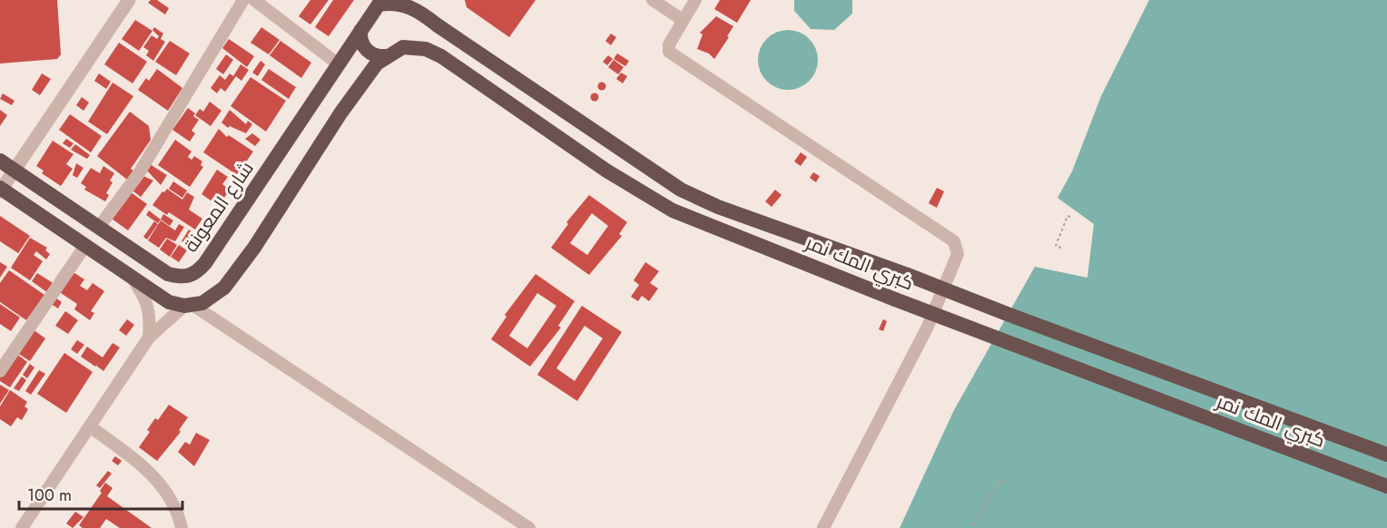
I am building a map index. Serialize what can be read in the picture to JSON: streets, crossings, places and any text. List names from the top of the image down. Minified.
{"streets":{"highway":["شارع المعونة","كبري المك نمر"]},"crossings":[["شارع المعونة","كبري المك نمر"]],"scale_bar":"100 m"}
